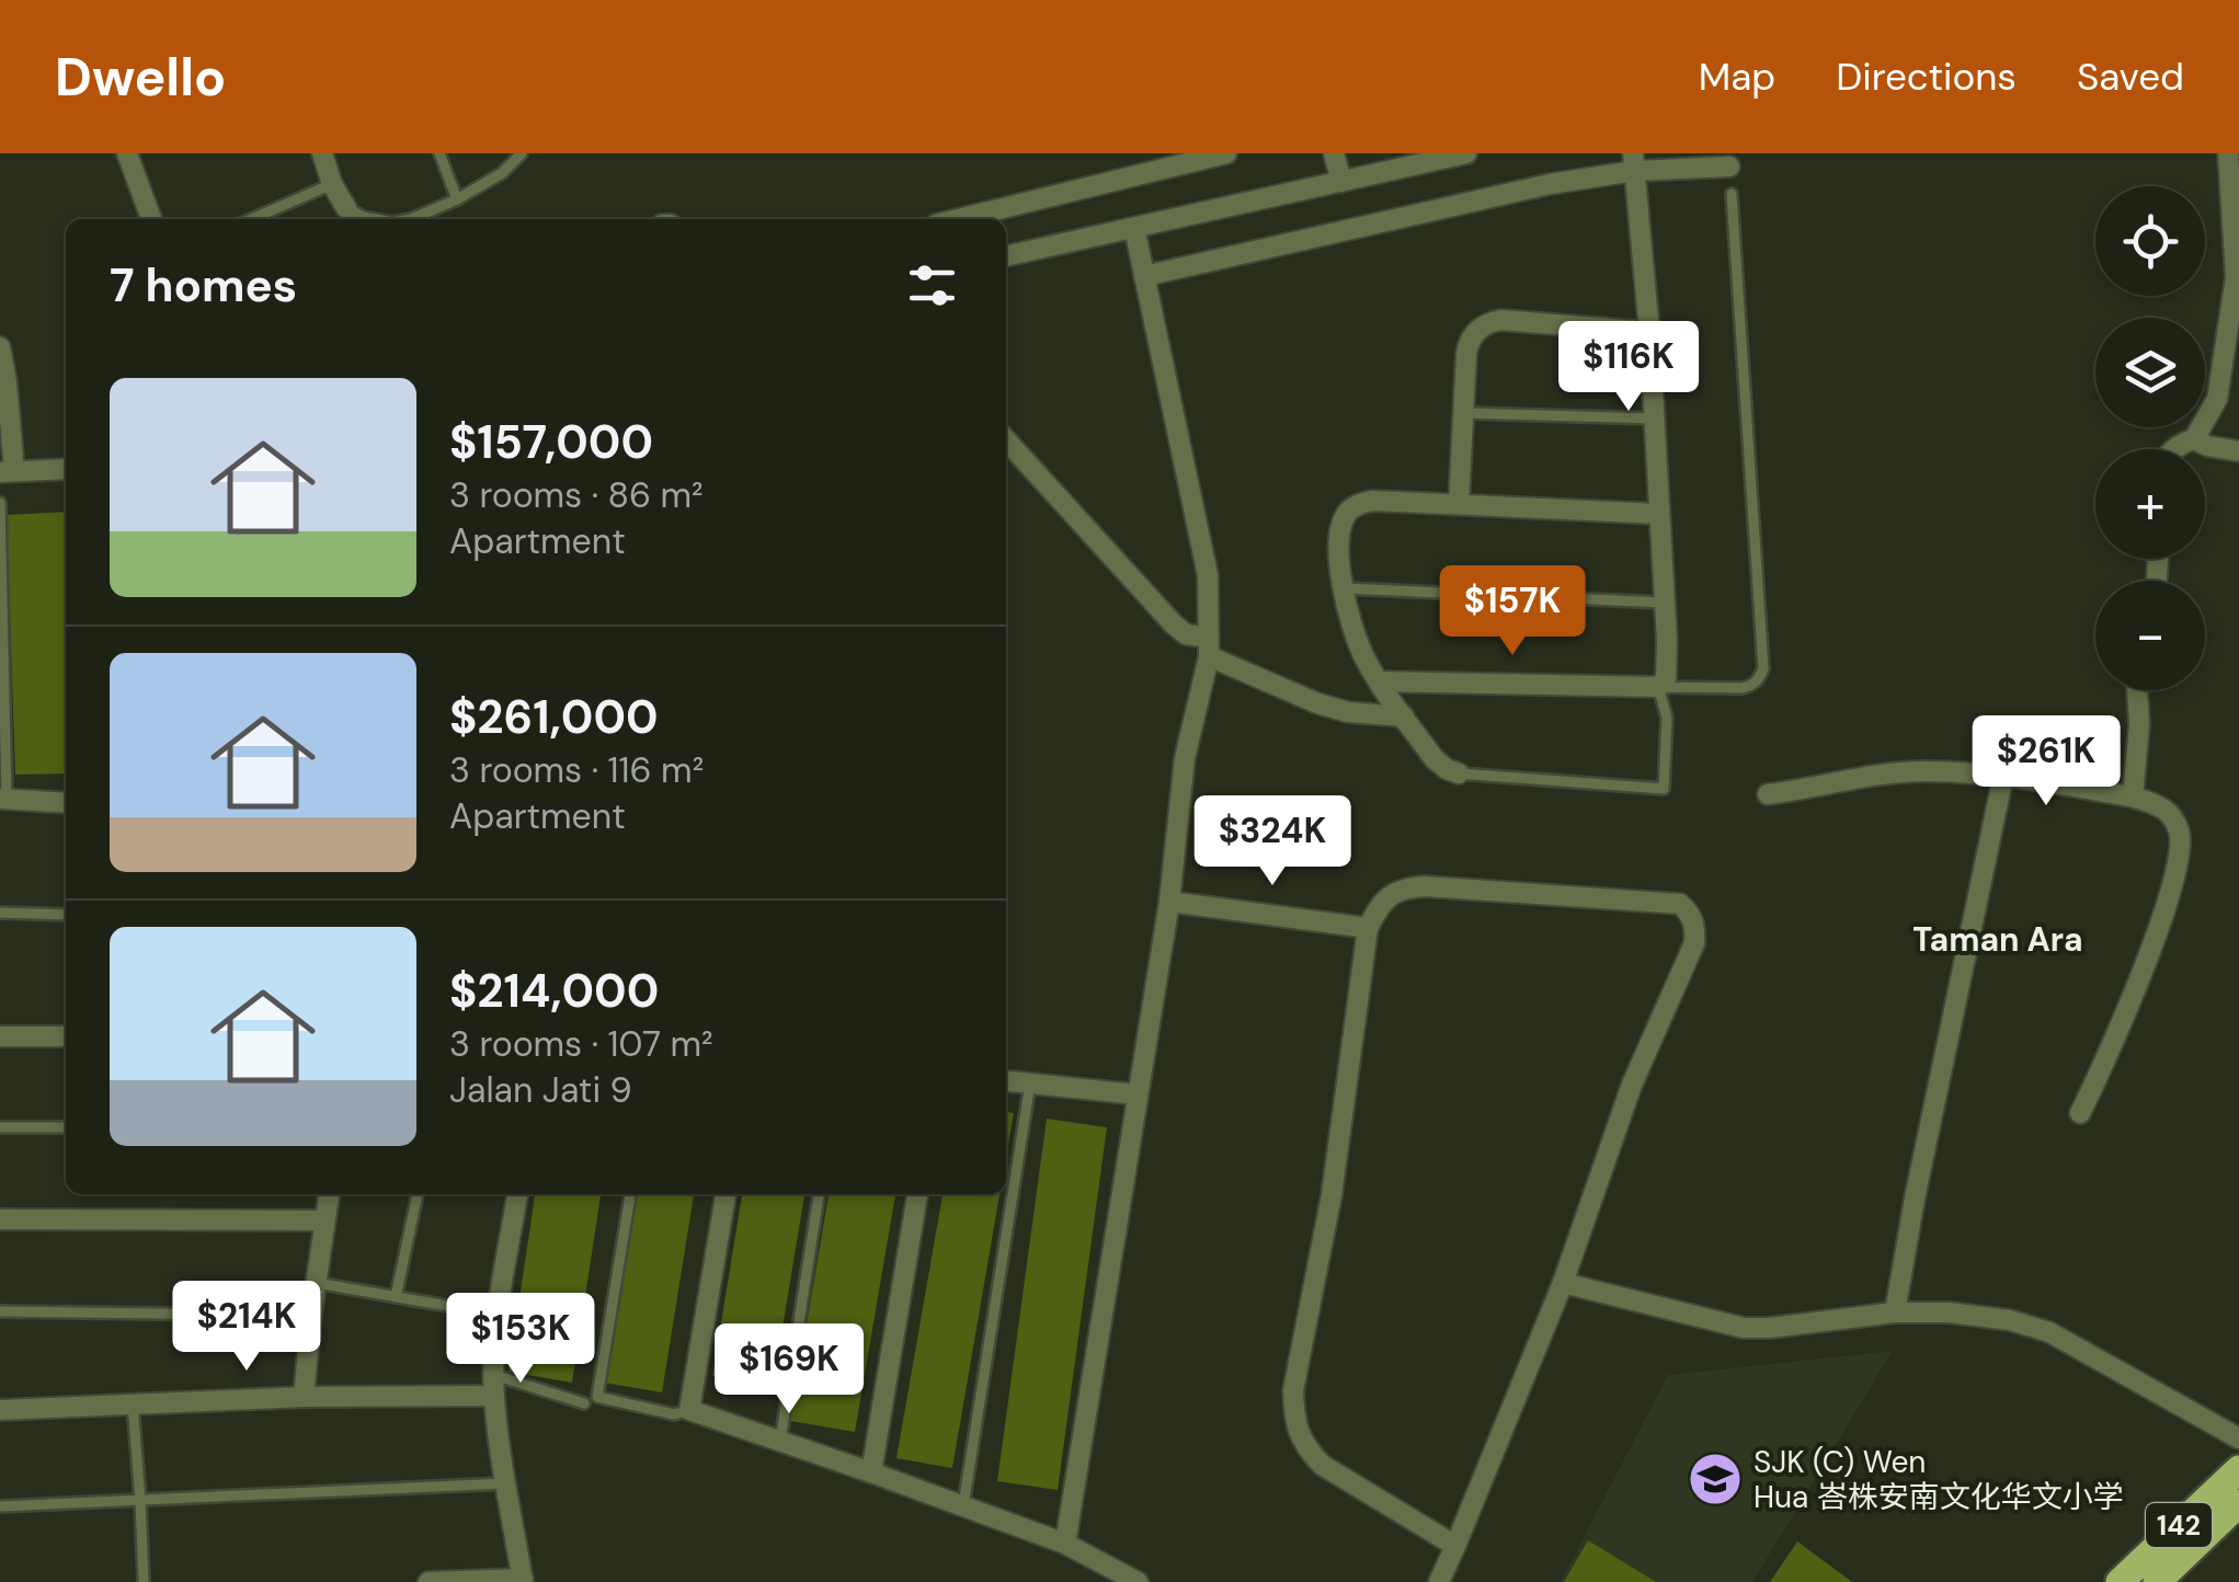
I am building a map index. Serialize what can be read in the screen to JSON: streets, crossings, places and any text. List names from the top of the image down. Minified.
{"streets":{"main road":["142"]},"districts":["Taman Ara"],"places":{"school or university":["SJK (C) Wen Hua 峇株安南文化华文小学"]},"page":{"header":"Dwello","nav":["Map","Directions","Saved"],"map_buttons":["+","−"],"heading":"7 homes","price":["$116K","$157K","$261K","$324K","$214K","$153K","$169K"],"list":[{"name":"$157,000","note":"3 rooms · 86 m² · Apartment"},{"name":"$261,000","note":"3 rooms · 116 m² · Apartment"},{"name":"$214,000","note":"3 rooms · 107 m² · Jalan Jati 9"}]}}
